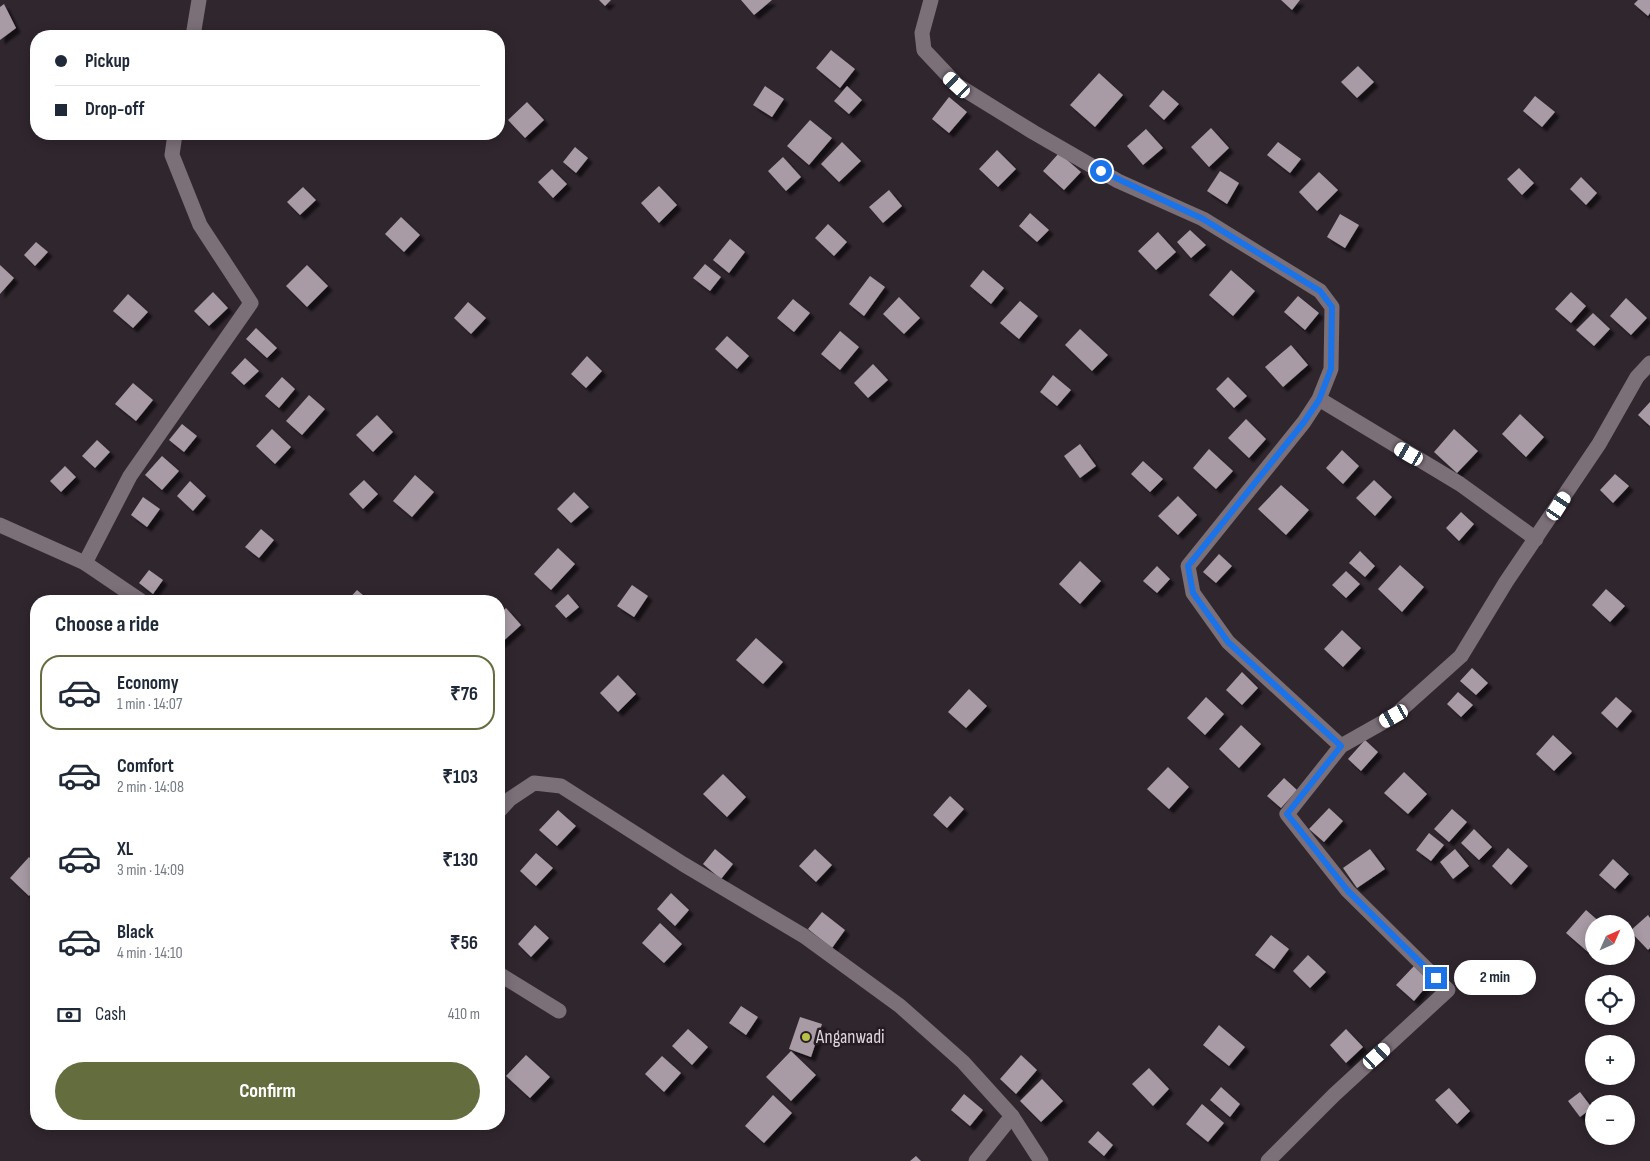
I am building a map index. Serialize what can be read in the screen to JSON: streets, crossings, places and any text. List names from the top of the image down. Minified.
{"places":["Anganwadi"],"north":"top right","page":{"banner":["Pickup","Drop-off"],"heading":"Choose a ride","list":[{"name":"Economy","note":"1 min · 14:07","value":"₹76"},{"name":"Comfort","note":"2 min · 14:08","value":"₹103"},{"name":"XL","note":"3 min · 14:09","value":"₹130"},{"name":"Black","note":"4 min · 14:10","value":"₹56"}],"map_buttons":["+","−"],"bubble":"2 min","pay":["Cash","410 m"],"buttons":"Confirm"}}
